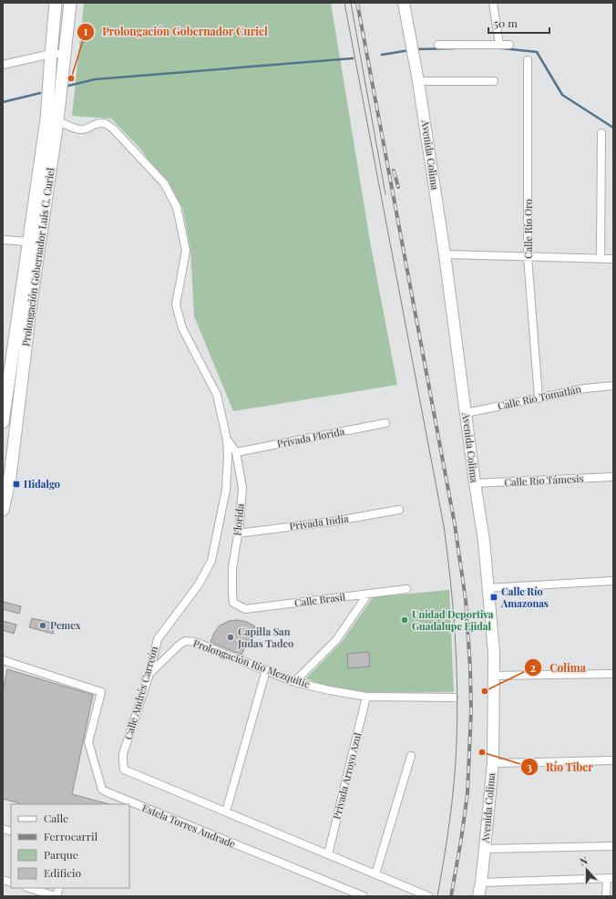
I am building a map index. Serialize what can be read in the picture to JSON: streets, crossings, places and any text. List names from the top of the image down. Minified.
{"streets":{"main road":["Prolongación Gobernador Luis C. Curiel"],"street":["Avenida Colima","Calle Río Oro","Calle Río Tomatlán","Privada Florida","Calle Río Támesis","Florida","Privada India","Calle Brasil","Prolongación Río Mezquitic","Calle Andrés Carreón","Privada Arroyo Azul","Estela Torres Andrade"]},"crossings":[["Avenida Colima","Calle Río Tomatlán"],["Avenida Colima","Calle Río Támesis"],["Calle Río Oro","Calle Río Tomatlán"],["Prolongación Gobernador Luis C. Curiel","Calle Andrés Carreón"],["Privada Florida","Florida"],["Florida","Privada India"],["Florida","Calle Brasil"],["Florida","Calle Andrés Carreón"],["Prolongación Río Mezquitic","Calle Andrés Carreón"],["Prolongación Río Mezquitic","Privada Arroyo Azul"],["Calle Andrés Carreón","Privada Arroyo Azul"]],"places":{"other":["Prolongación Gobernador Curiel","Unidad Deportiva Guadalupe Ejidal","Pemex","Capilla San Judas Tadeo","Colima","Río Tiber"],"transit":["Hidalgo","Calle Río Amazonas"]},"legend":["Calle","Ferrocarril","Parque","Edificio"],"scale_bar":"50 m","north":"top"}
